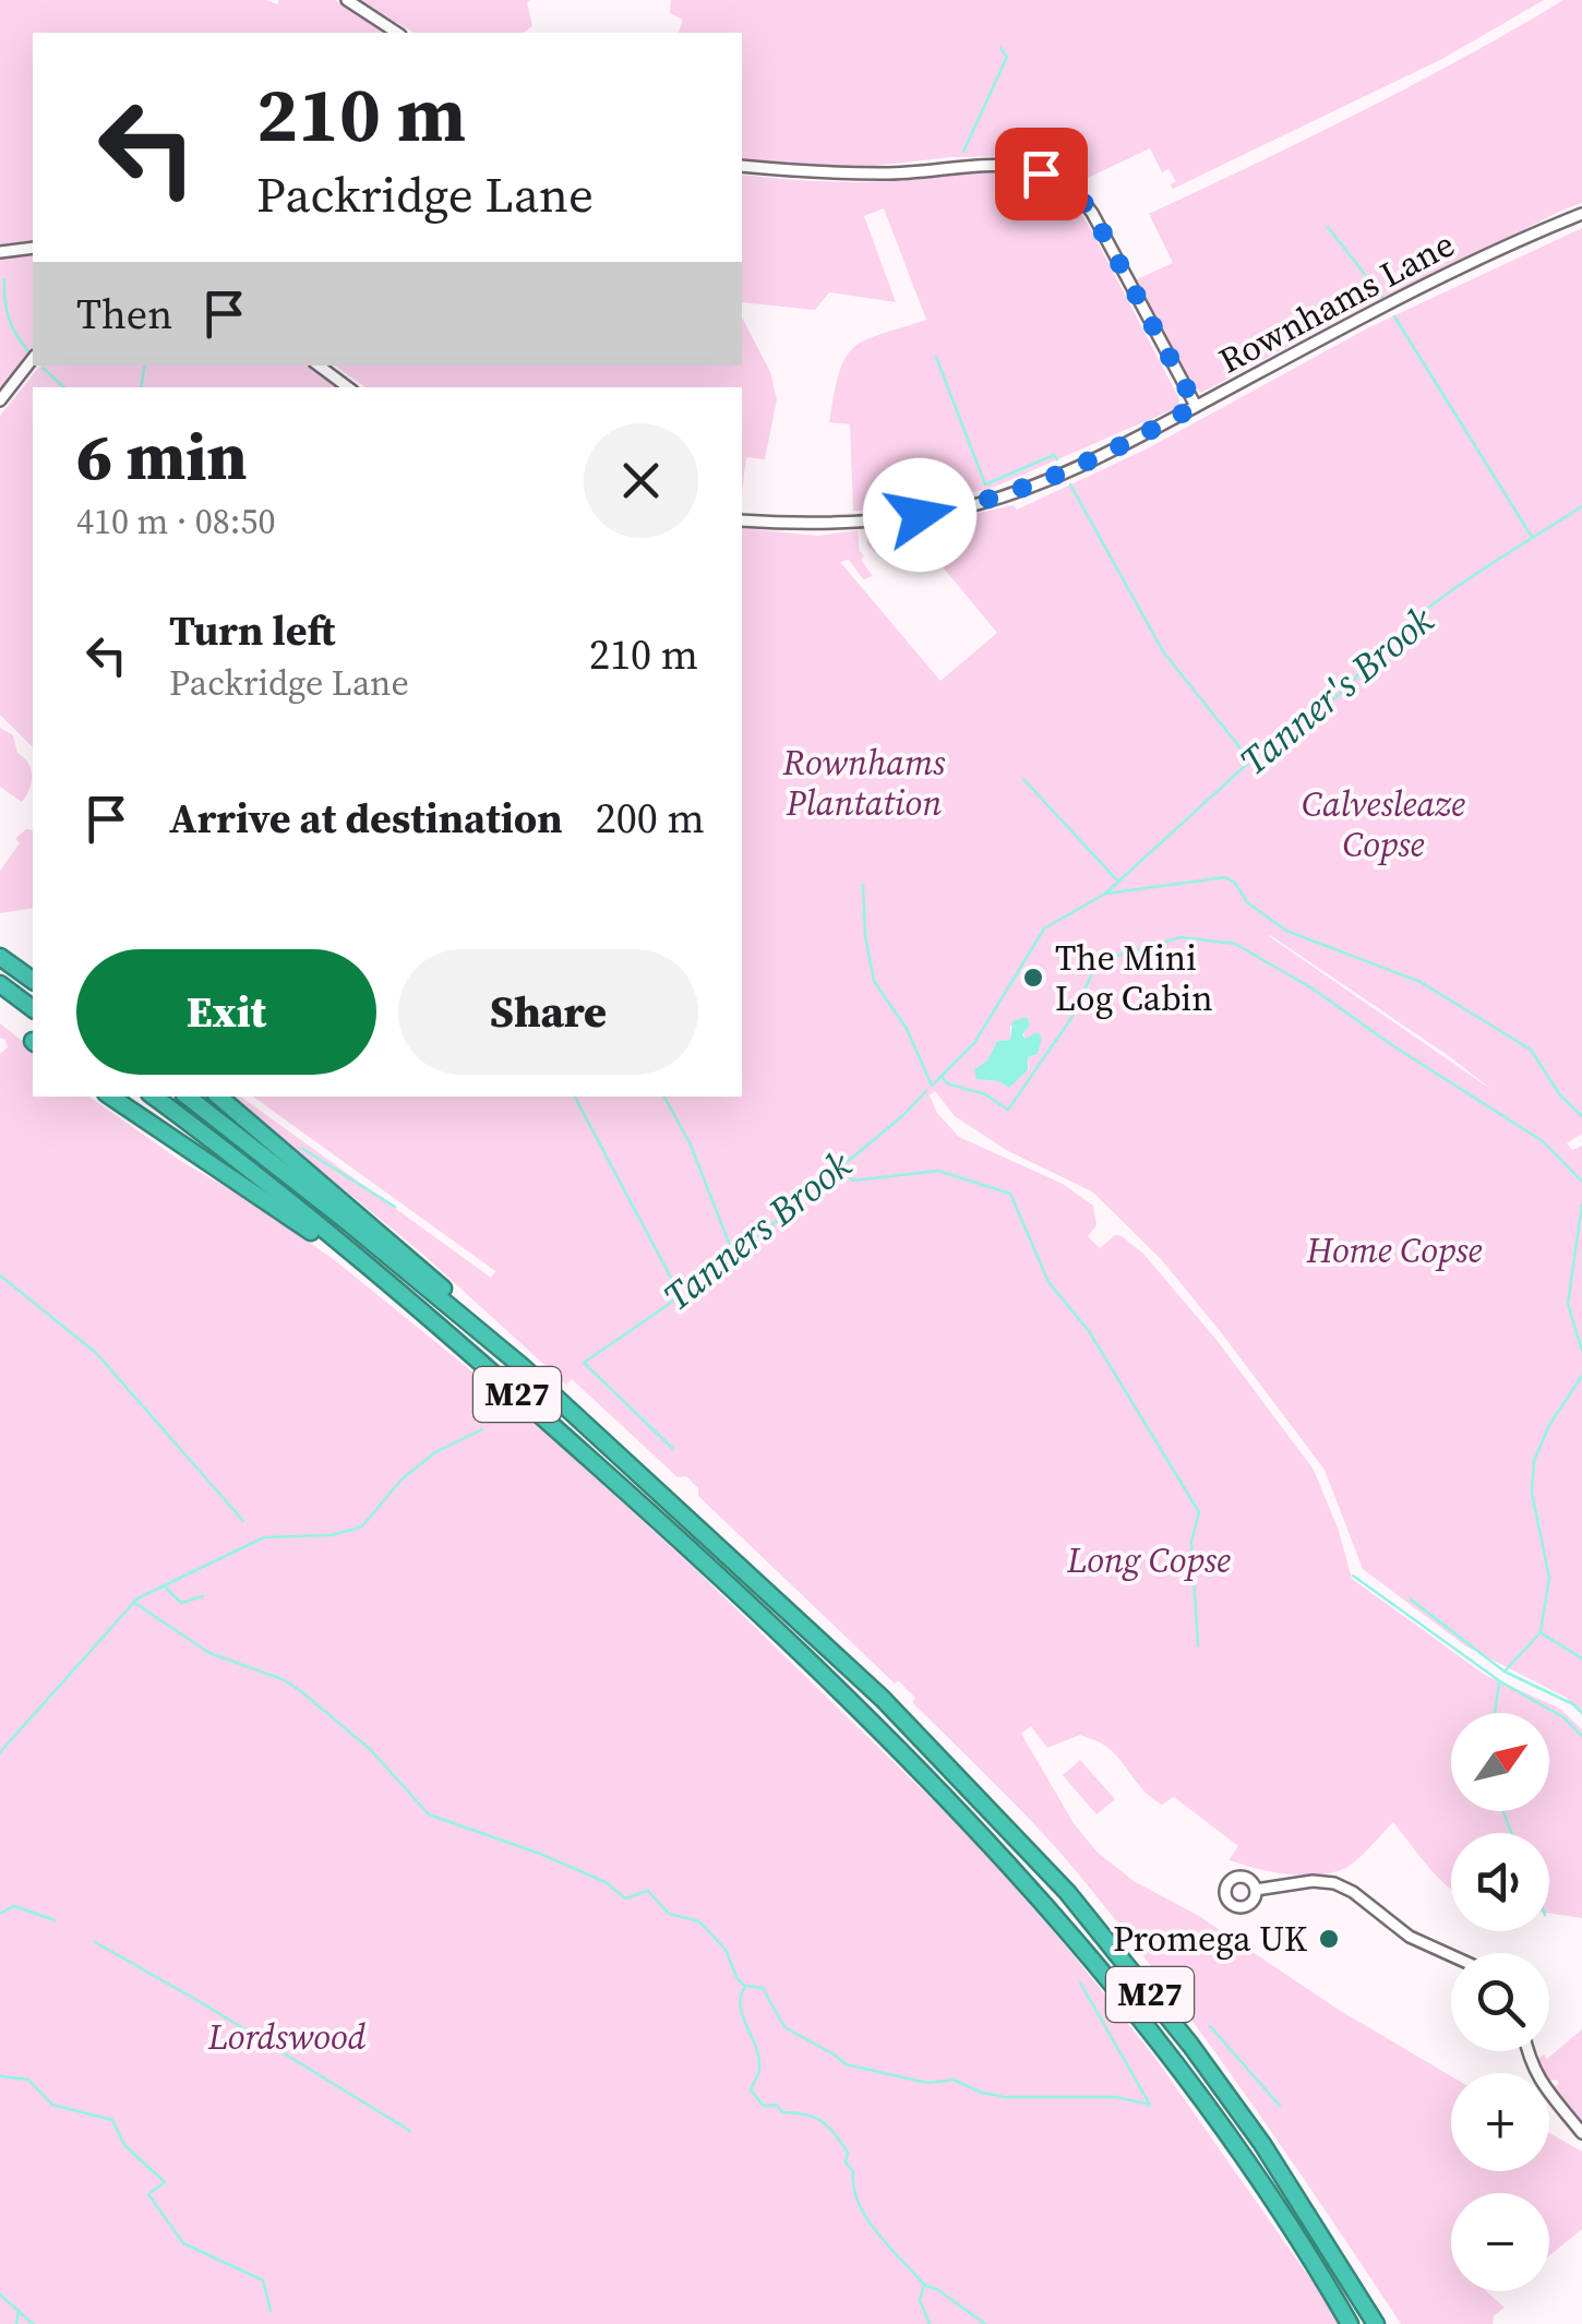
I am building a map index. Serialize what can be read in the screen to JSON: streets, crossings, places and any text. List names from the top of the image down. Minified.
{"streets":{"highway":["M27"],"street":["Rownhams Lane"]},"water":["Tanner's Brook","Tanners Brook"],"parks":["Rownhams Plantation","Calvesleaze Copse","Home Copse","Long Copse","Lordswood"],"places":["The Mini Log Cabin","Promega UK"],"north":"top right","page":{"turn":["210 m","Packridge Lane"],"then":"Then","heading":["6 min","410 m · 08:50"],"list":[{"name":"Turn left","note":"Packridge Lane","value":"210 m"},{"name":"Arrive at destination","value":"200 m"}],"buttons":["Exit","Share"],"map_buttons":["+","−"]}}
